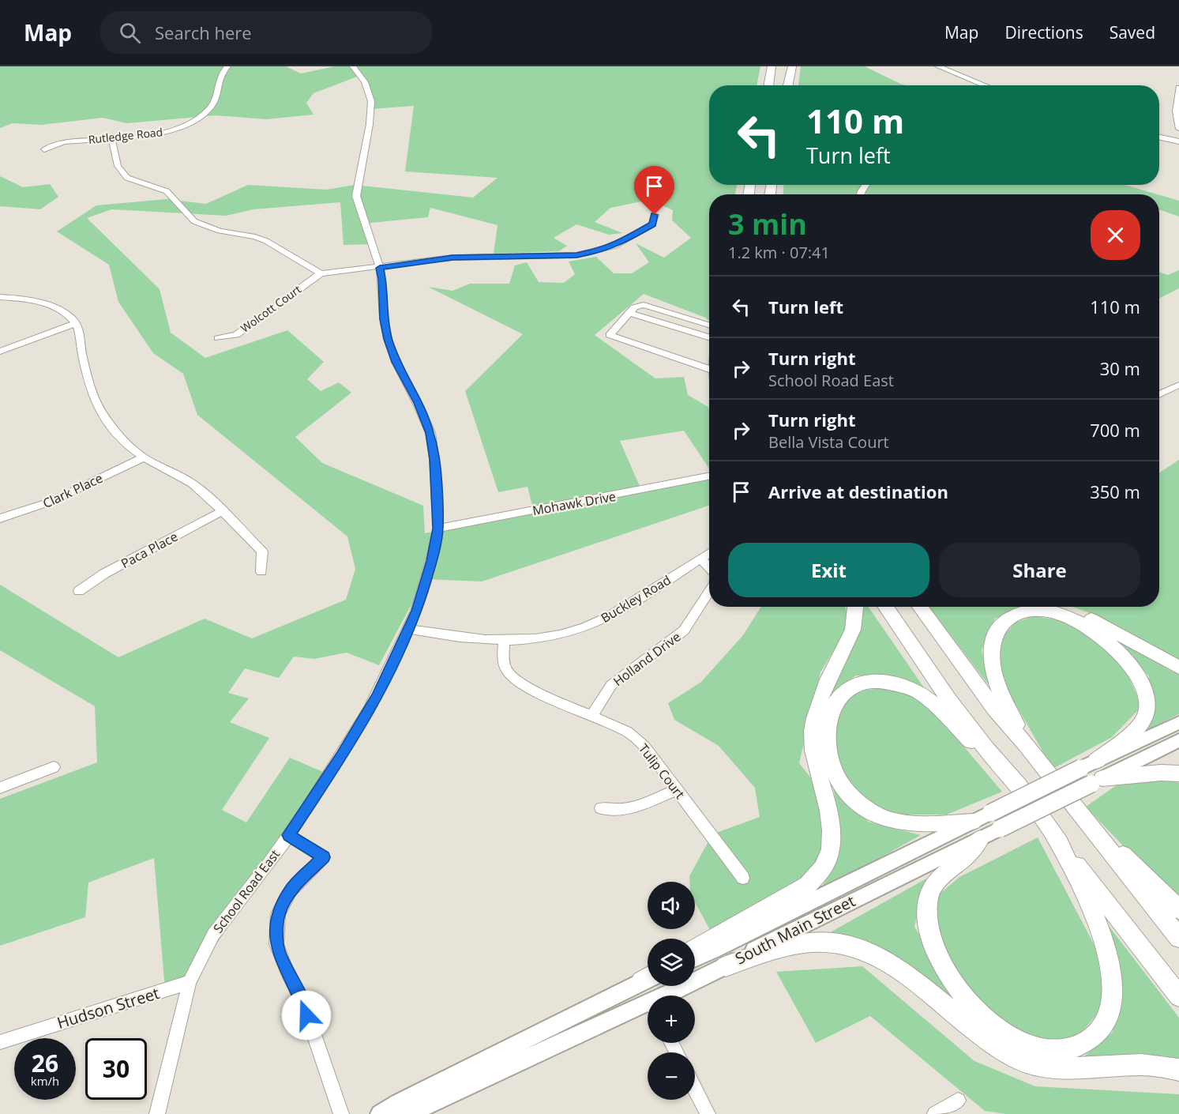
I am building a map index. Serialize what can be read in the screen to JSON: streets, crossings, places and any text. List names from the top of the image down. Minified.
{"streets":{"main road":["South Main Street"],"street":["Rutledge Road","Wolcott Court","Clark Place","Mohawk Drive","Paca Place","Buckley Road","Holland Drive","Tulip Court","School Road East","Hudson Street"]},"crossings":[["Mohawk Drive","School Road East"],["Buckley Road","Holland Drive"],["Buckley Road","Tulip Court"],["Buckley Road","School Road East"],["Holland Drive","Tulip Court"],["School Road East","Hudson Street"]],"page":{"header":"Map","search":"Search here","nav":["Map","Directions","Saved"],"turn":["110 m","Turn left"],"heading":["3 min","1.2 km · 07:41"],"list":[{"name":"Turn left","value":"110 m"},{"name":"Turn right","note":"School Road East","value":"30 m"},{"name":"Turn right","note":"Bella Vista Court","value":"700 m"},{"name":"Arrive at destination","value":"350 m"}],"buttons":["Exit","Share"],"map_buttons":["+","−"],"speed":"26 km/h","limit":"30"}}
